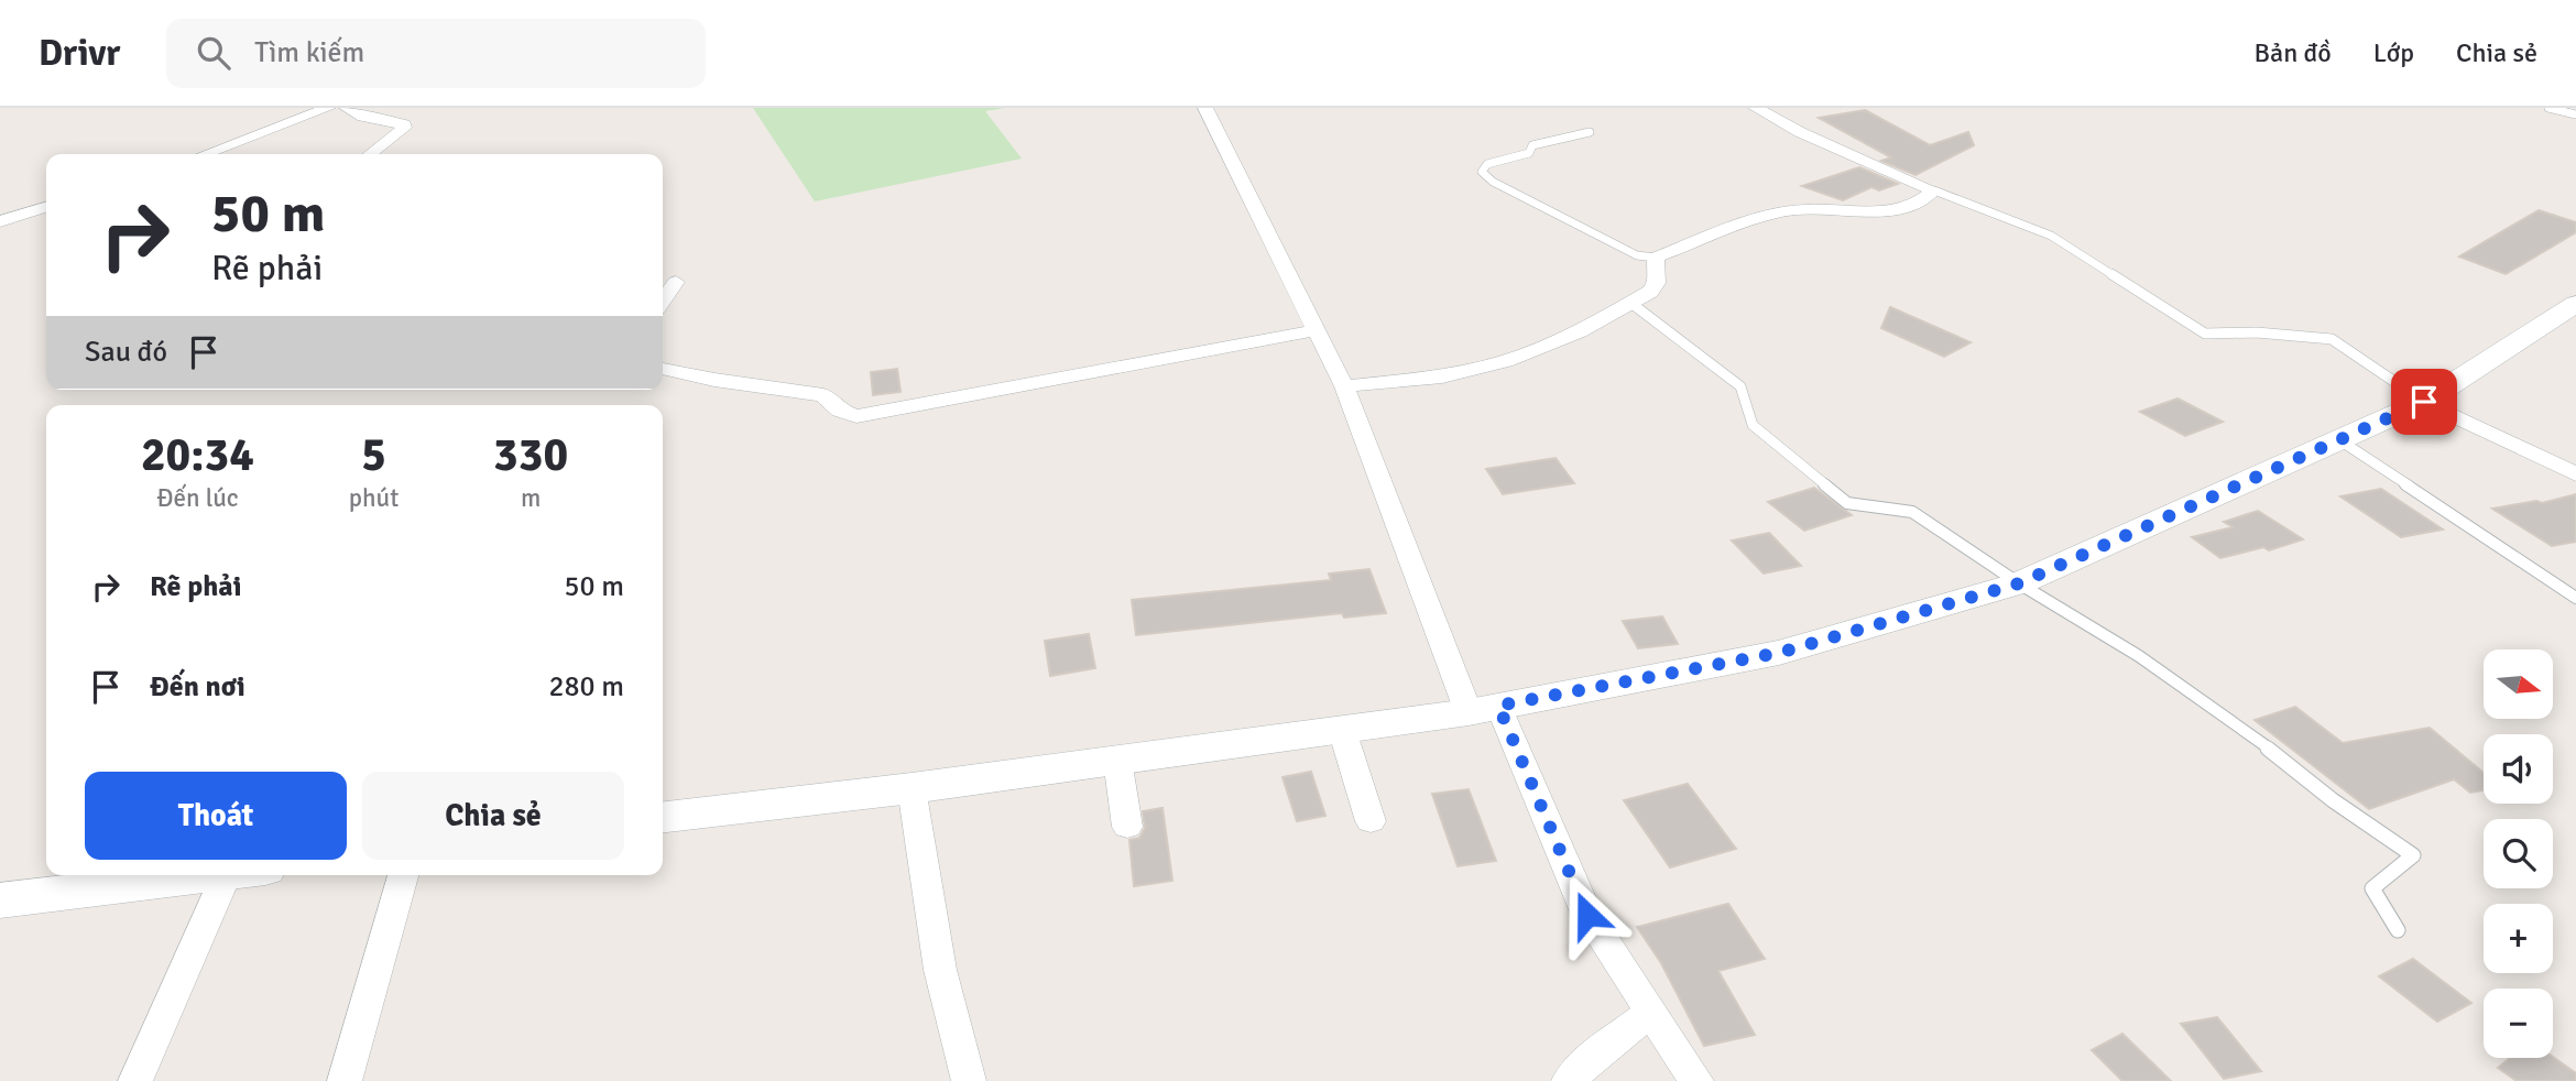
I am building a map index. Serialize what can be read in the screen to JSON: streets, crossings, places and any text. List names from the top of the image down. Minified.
{"north":"right","page":{"header":"Drivr","search":"Tìm kiếm","nav":["Bản đồ","Lớp","Chia sẻ"],"turn":["50 m","Rẽ phải"],"then":"Sau đó","eta":["20:34","Đến lúc","5","phút","330","m"],"list":[{"name":"Rẽ phải","value":"50 m"},{"name":"Đến nơi","value":"280 m"}],"map_buttons":["+","−"],"buttons":["Thoát","Chia sẻ"]}}
